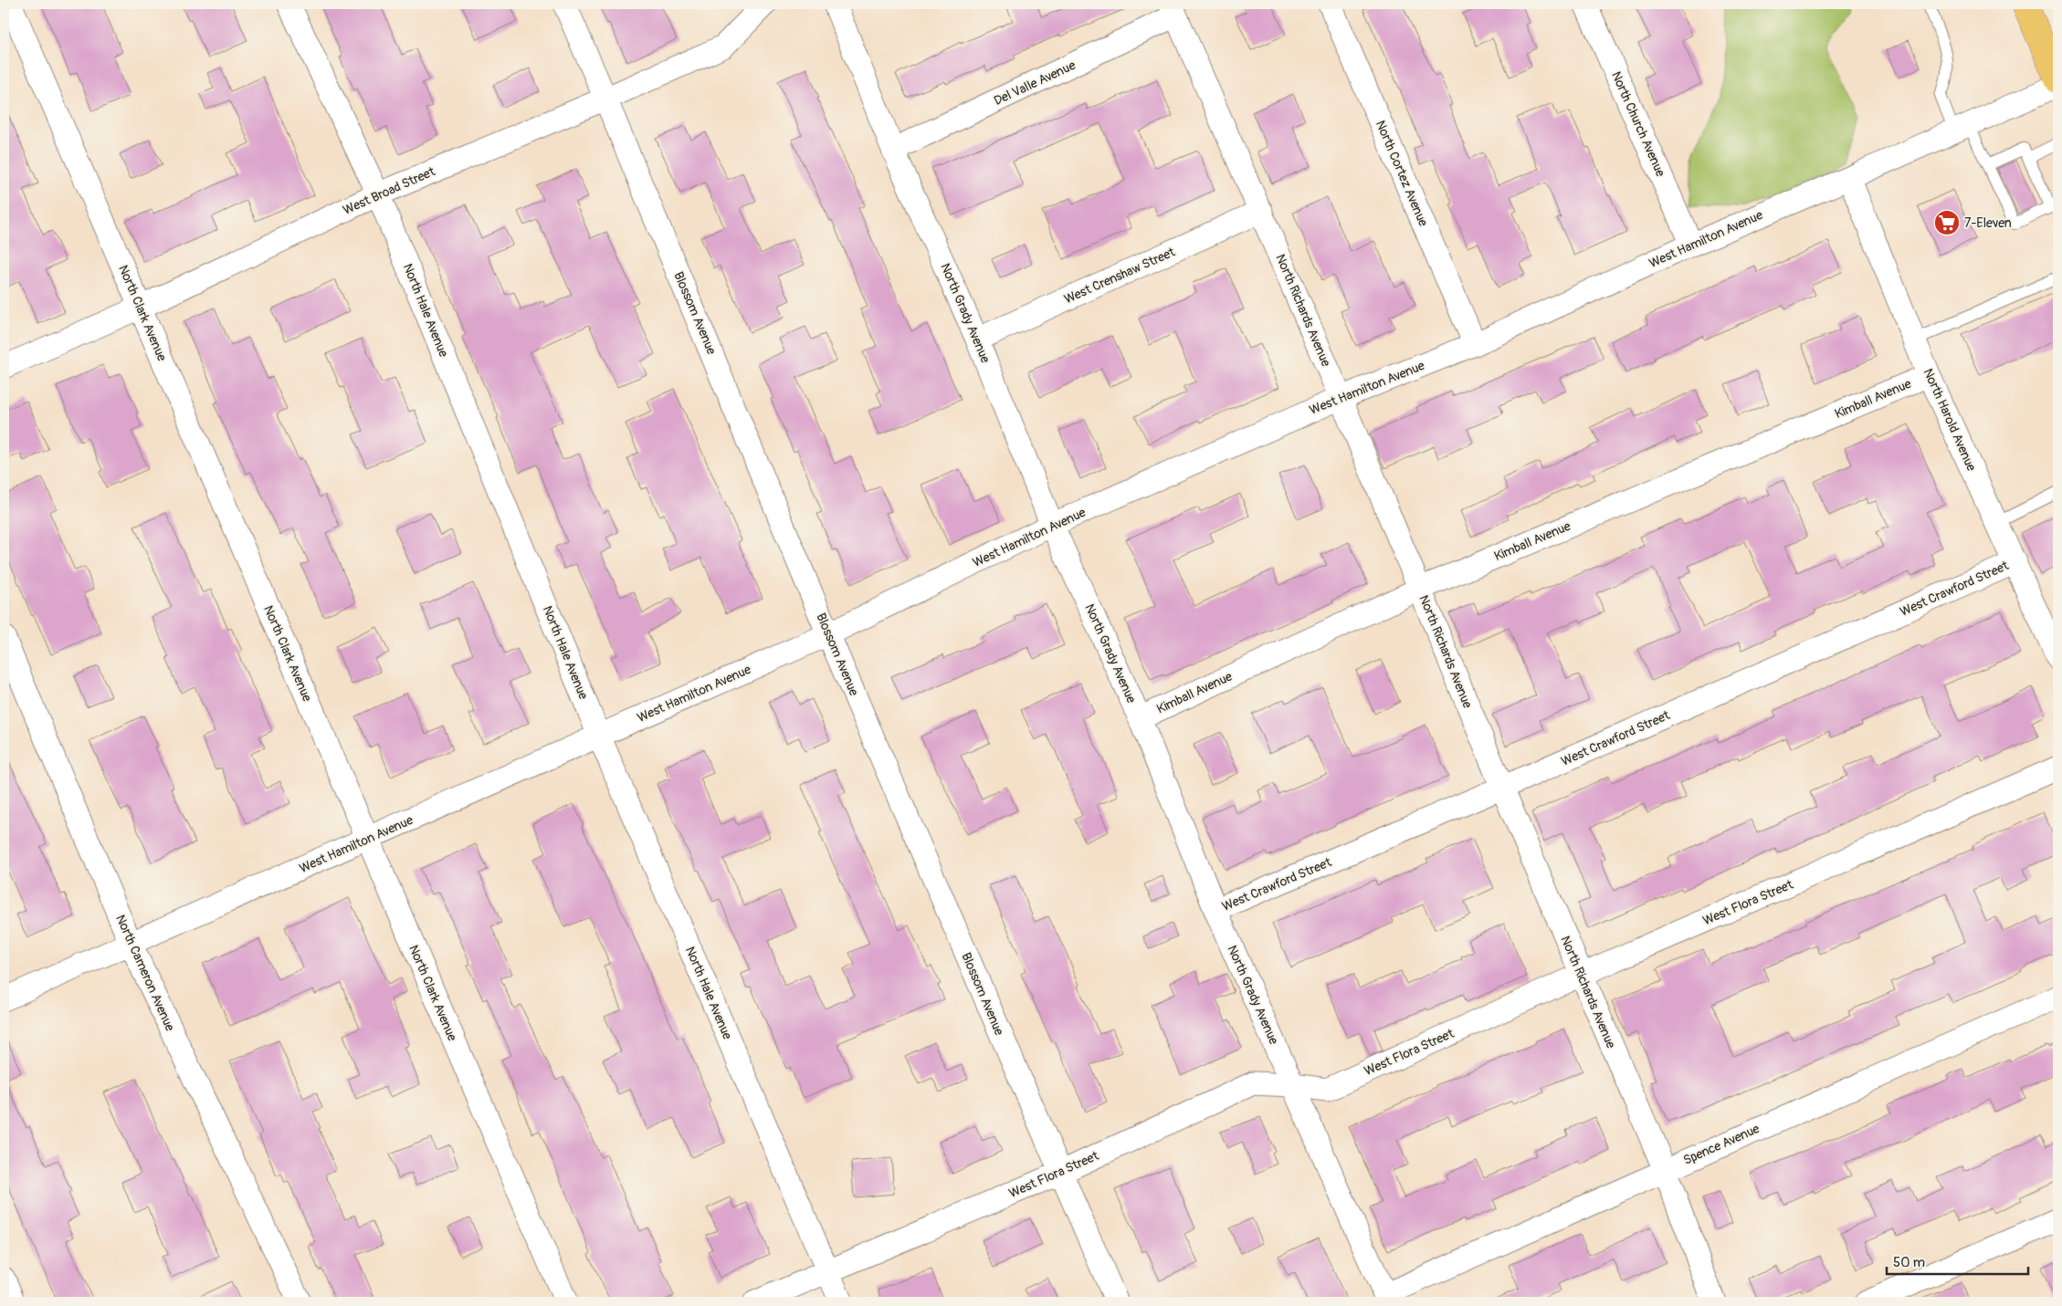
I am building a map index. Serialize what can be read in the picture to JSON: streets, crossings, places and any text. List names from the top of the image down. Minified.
{"streets":{"street":["Del Valle Avenue","North Church Avenue","North Cortez Avenue","West Broad Street","West Hamilton Avenue","West Crenshaw Street","North Hale Avenue","North Richards Avenue","North Clark Avenue","Blossom Avenue","North Grady Avenue","Kimball Avenue","North Harold Avenue","West Crawford Street","West Flora Street","North Cameron Avenue","Spence Avenue"]},"crossings":[["Del Valle Avenue","North Richards Avenue"],["Del Valle Avenue","North Grady Avenue"],["North Church Avenue","West Hamilton Avenue"],["North Cortez Avenue","West Hamilton Avenue"],["West Broad Street","North Hale Avenue"],["West Broad Street","North Clark Avenue"],["West Broad Street","Blossom Avenue"],["West Hamilton Avenue","North Hale Avenue"],["West Hamilton Avenue","North Richards Avenue"],["West Hamilton Avenue","North Clark Avenue"],["West Hamilton Avenue","Blossom Avenue"],["West Hamilton Avenue","North Grady Avenue"],["West Hamilton Avenue","North Harold Avenue"],["West Hamilton Avenue","North Cameron Avenue"],["West Crenshaw Street","North Richards Avenue"],["West Crenshaw Street","North Grady Avenue"],["North Hale Avenue","West Flora Street"],["North Richards Avenue","Kimball Avenue"],["North Richards Avenue","West Crawford Street"],["North Richards Avenue","West Flora Street"],["North Richards Avenue","Spence Avenue"],["Blossom Avenue","West Flora Street"],["North Grady Avenue","Kimball Avenue"],["North Grady Avenue","West Crawford Street"],["North Grady Avenue","West Flora Street"],["North Grady Avenue","Spence Avenue"],["Kimball Avenue","North Harold Avenue"],["North Harold Avenue","West Crawford Street"]],"places":{"supermarket":["7-Eleven"]},"scale_bar":"50 m"}
